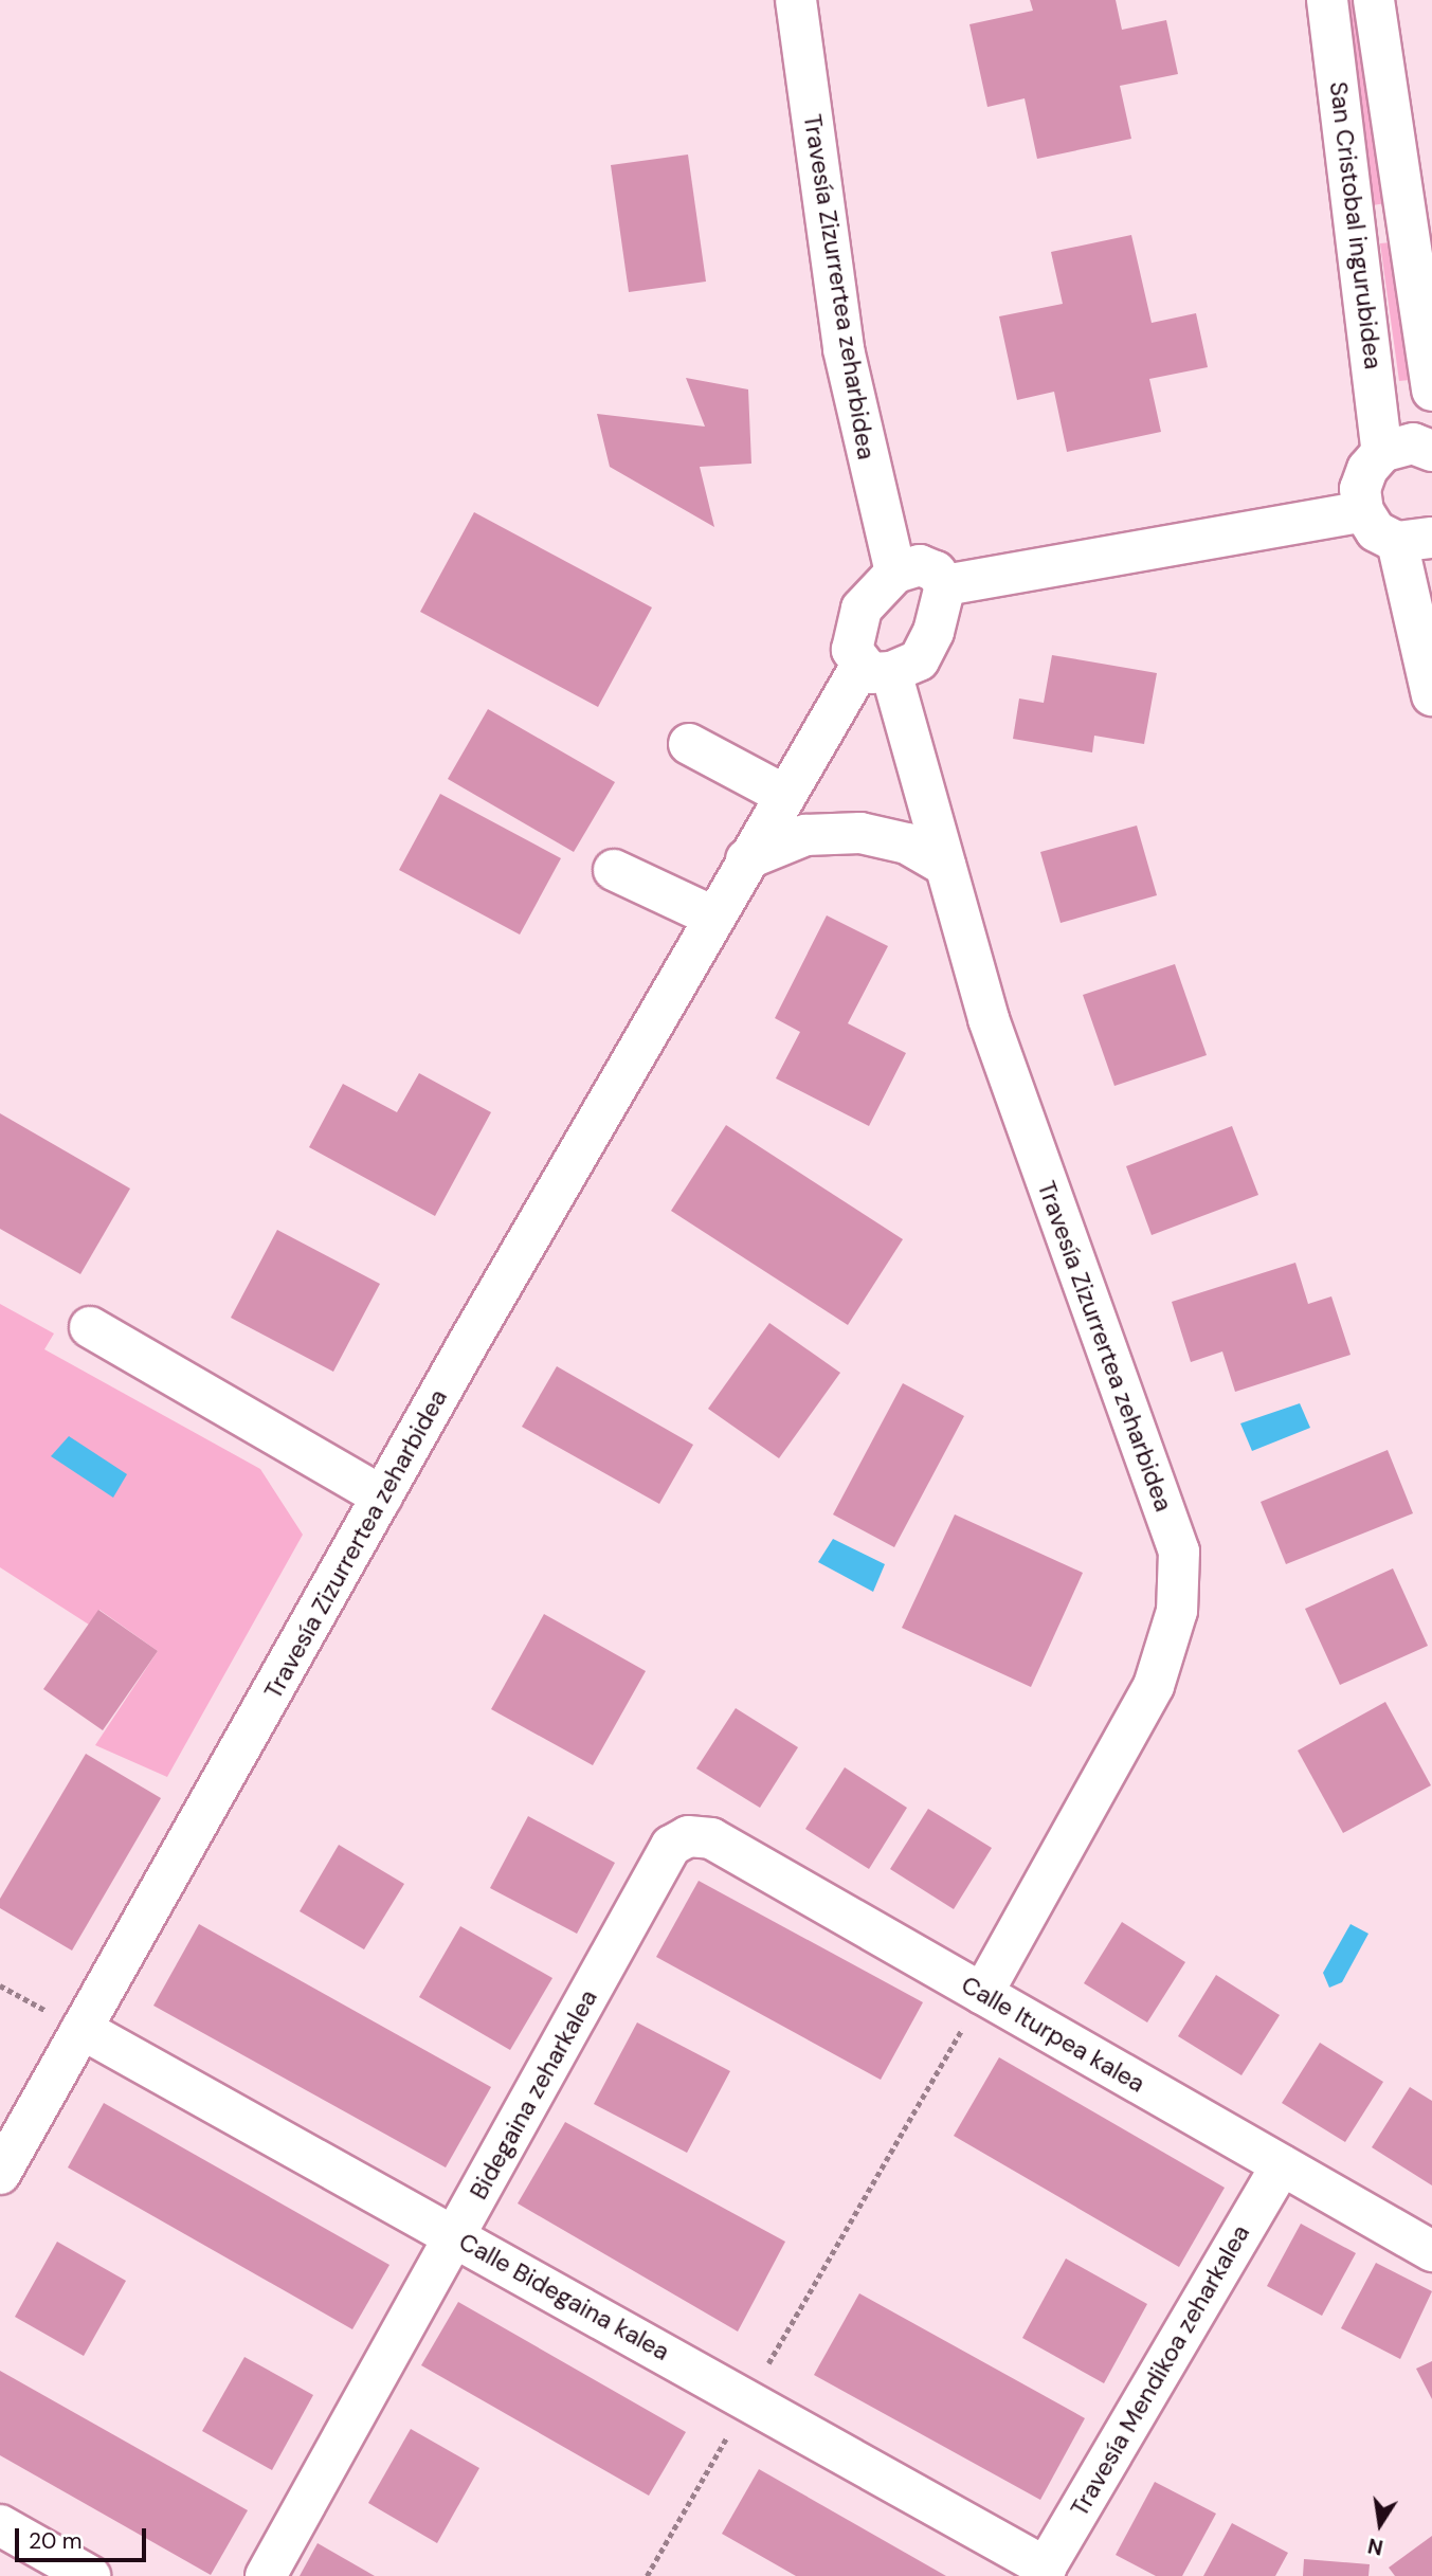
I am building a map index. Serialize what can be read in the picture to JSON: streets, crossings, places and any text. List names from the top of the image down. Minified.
{"streets":{"street":["San Cristobal ingurubidea","Travesía Zizurrertea zeharbidea","Calle Iturpea kalea","Bidegaina zeharkalea","Calle Bidegaina kalea","Travesía Mendikoa zeharkalea"]},"crossings":[["Travesía Zizurrertea zeharbidea","Calle Iturpea kalea"],["Travesía Zizurrertea zeharbidea","Calle Bidegaina kalea"],["Calle Iturpea kalea","Bidegaina zeharkalea"],["Calle Iturpea kalea","Travesía Mendikoa zeharkalea"],["Bidegaina zeharkalea","Calle Bidegaina kalea"],["Calle Bidegaina kalea","Travesía Mendikoa zeharkalea"]],"scale_bar":"20 m","north":"bottom"}
